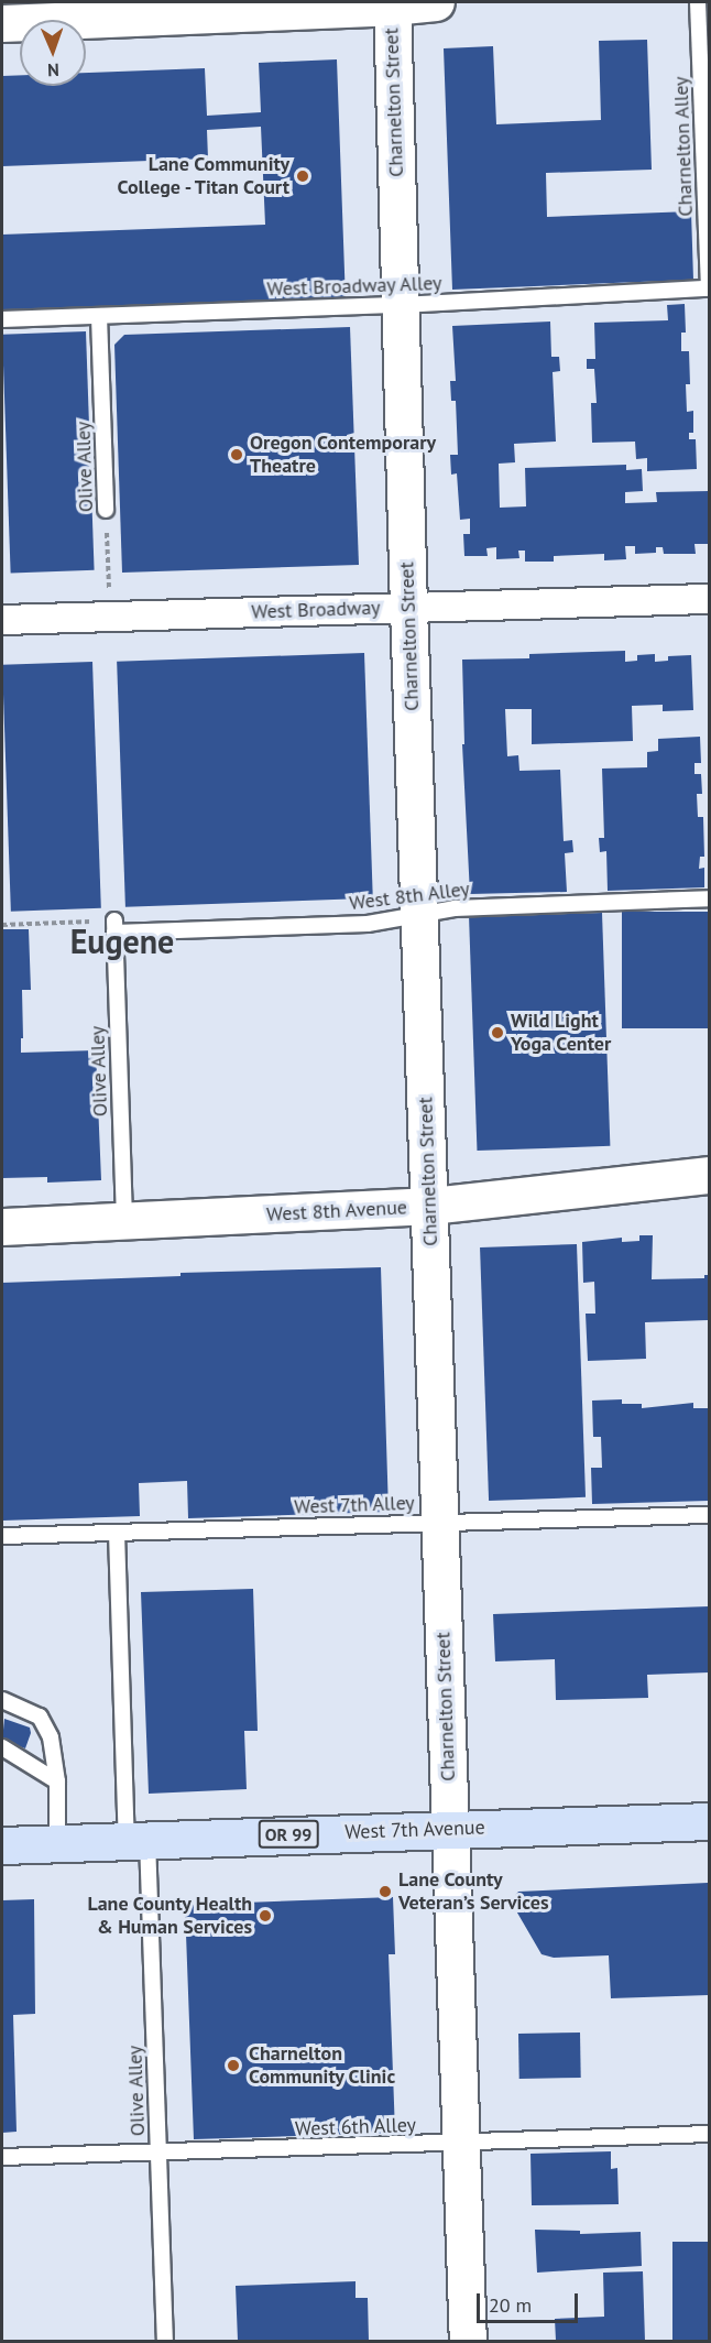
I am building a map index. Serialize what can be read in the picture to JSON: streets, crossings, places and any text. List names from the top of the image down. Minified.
{"streets":{"main road":["West 7th Avenue","OR 99"],"street":["Charnelton Street","West Broadway","West 8th Avenue"],"lane":["Charnelton Alley","West Broadway Alley","Olive Alley","West 8th Alley","West 7th Alley","West 6th Alley"]},"crossings":[["Charnelton Street","West Broadway Alley"],["Charnelton Street","West Broadway"],["Charnelton Street","West 8th Alley"],["Charnelton Street","West 8th Avenue"],["Charnelton Street","West 7th Alley"],["Charnelton Street","West 7th Avenue"],["Charnelton Street","West 6th Alley"],["Charnelton Alley","West Broadway Alley"],["West Broadway Alley","Olive Alley"],["Olive Alley","West Broadway"],["Olive Alley","West 8th Alley"],["Olive Alley","West 8th Avenue"],["Olive Alley","West 7th Alley"],["Olive Alley","West 7th Avenue"],["Olive Alley","West 6th Alley"]],"districts":["Eugene"],"places":["Lane Community College - Titan Court","Oregon Contemporary Theatre","Wild Light Yoga Center","Lane County Veteran’s Services","Lane County Health & Human Services","Charnelton Community Clinic"],"scale_bar":"20 m","north":"bottom"}
